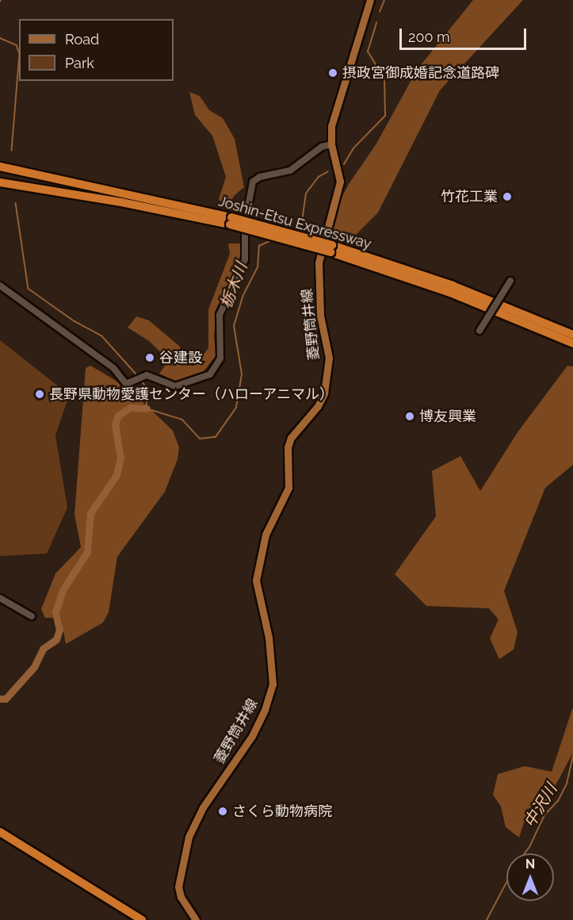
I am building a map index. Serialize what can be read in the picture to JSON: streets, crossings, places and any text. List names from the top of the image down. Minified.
{"streets":{"highway":["Joshin-Etsu Expressway"],"main road":["菱野筒井線"]},"water":["栃木川","中沢川"],"places":["摂政宮御成婚記念道路碑","竹花工業","谷建設","長野県動物愛護センター（ハローアニマル）","博友興業","さくら動物病院"],"legend":["Road","Park"],"scale_bar":"200 m","north":"top"}
